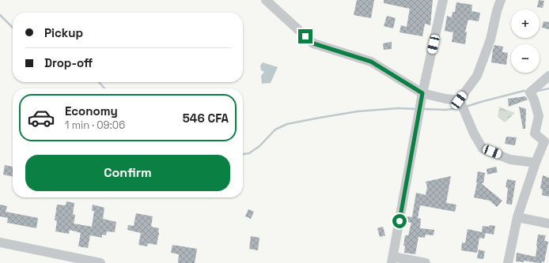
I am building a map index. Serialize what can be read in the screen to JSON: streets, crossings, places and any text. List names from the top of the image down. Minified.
{"page":{"map_buttons":["+","−"],"banner":["Pickup","Drop-off"],"list":[{"name":"Economy","note":"1 min · 09:06","value":"546 CFA"}],"buttons":"Confirm"}}
